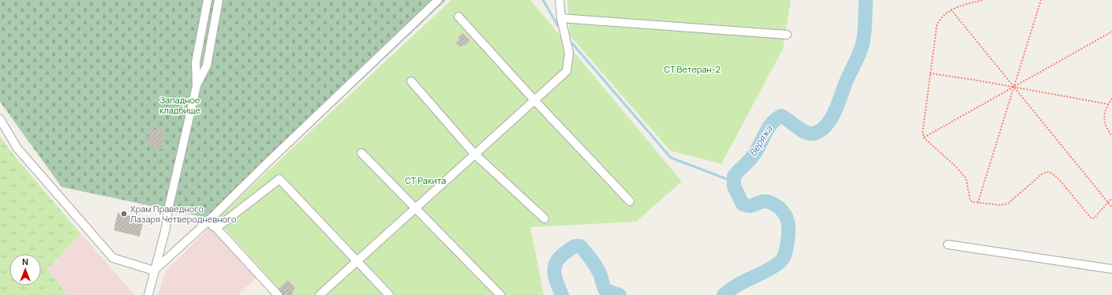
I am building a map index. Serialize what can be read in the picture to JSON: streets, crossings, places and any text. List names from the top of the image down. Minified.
{"water":["Веряжа"],"parks":["СТ Ветеран-2","Западное кладбище","СТ Ракита"],"places":["Храм Праведного Лазаря Четверодневного"],"north":"top"}
